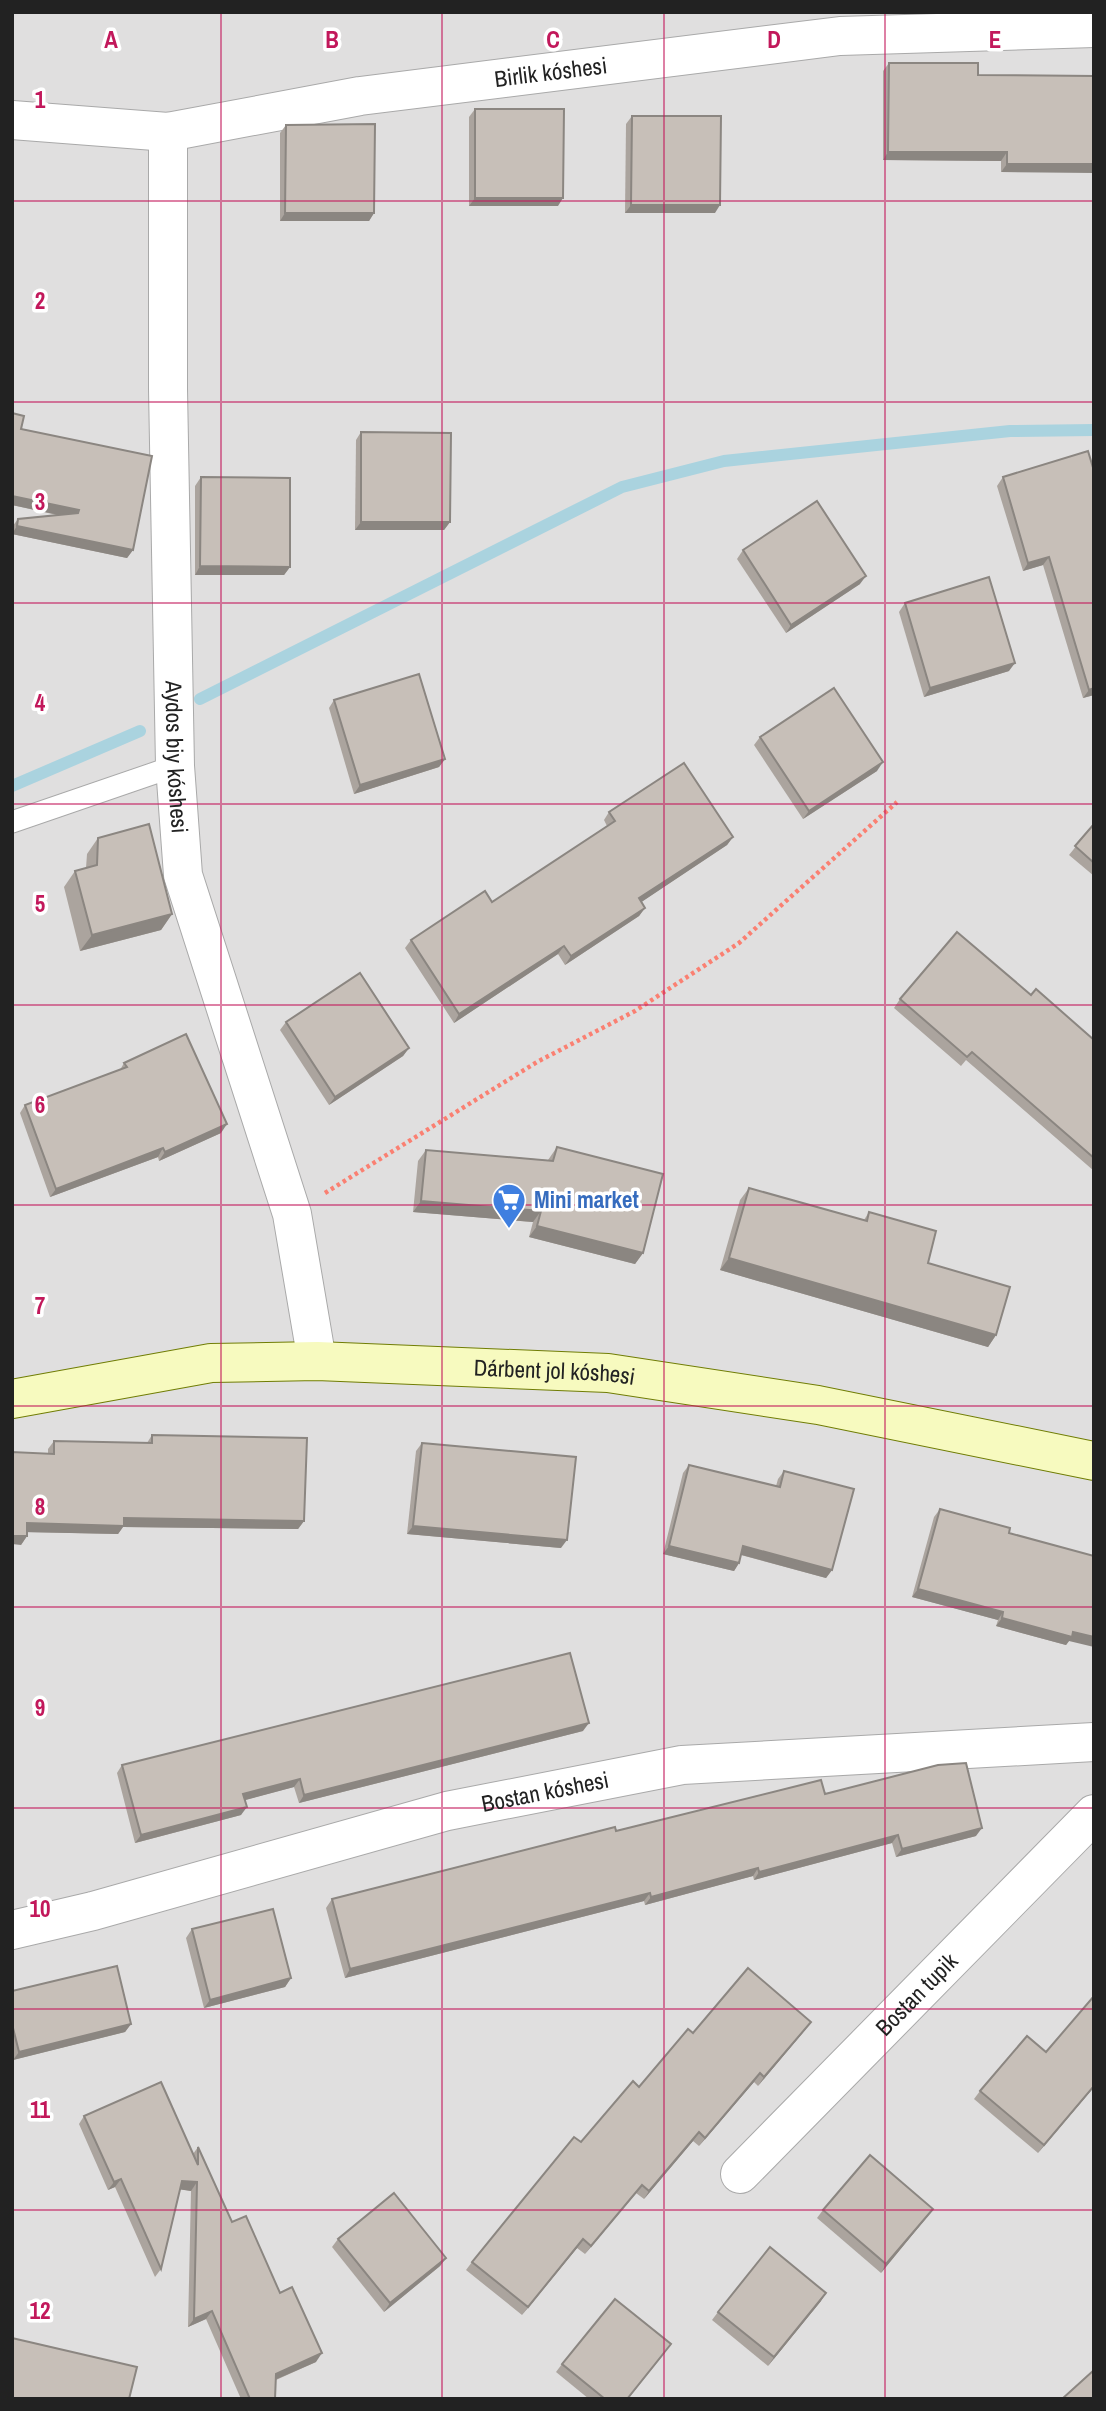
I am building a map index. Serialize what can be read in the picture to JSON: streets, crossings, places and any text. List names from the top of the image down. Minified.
{"streets":{"main road":["Dárbent jol kóshesi"],"street":["Birlik kóshesi","Aydos biy kóshesi","Bostan kóshesi","Bostan tupik"]},"crossings":[["Birlik kóshesi","Aydos biy kóshesi"],["Aydos biy kóshesi","Dárbent jol kóshesi"]],"places":{"supermarket":["Mini market"]},"grid":{"columns":["A","B","C","D","E"],"rows":["1","2","3","4","5","6","7","8","9","10","11","12"]}}
